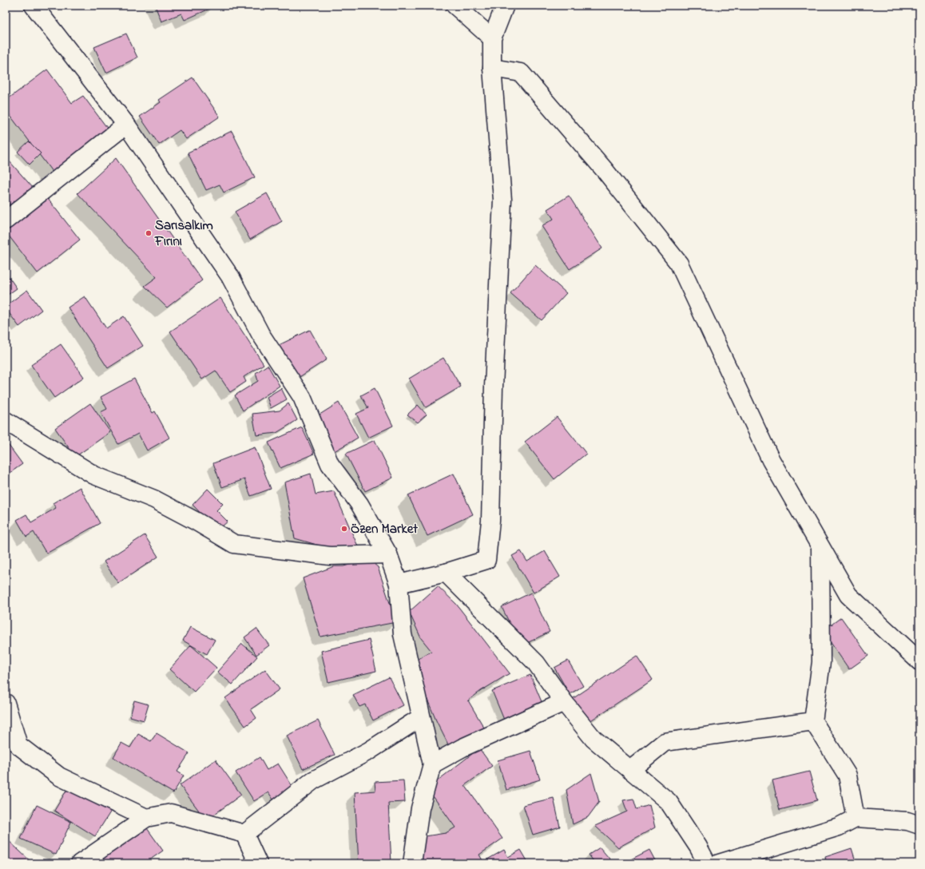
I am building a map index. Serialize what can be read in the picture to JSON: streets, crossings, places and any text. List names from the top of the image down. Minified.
{"places":["Sarısalkım Fırını","Özen Market"]}
